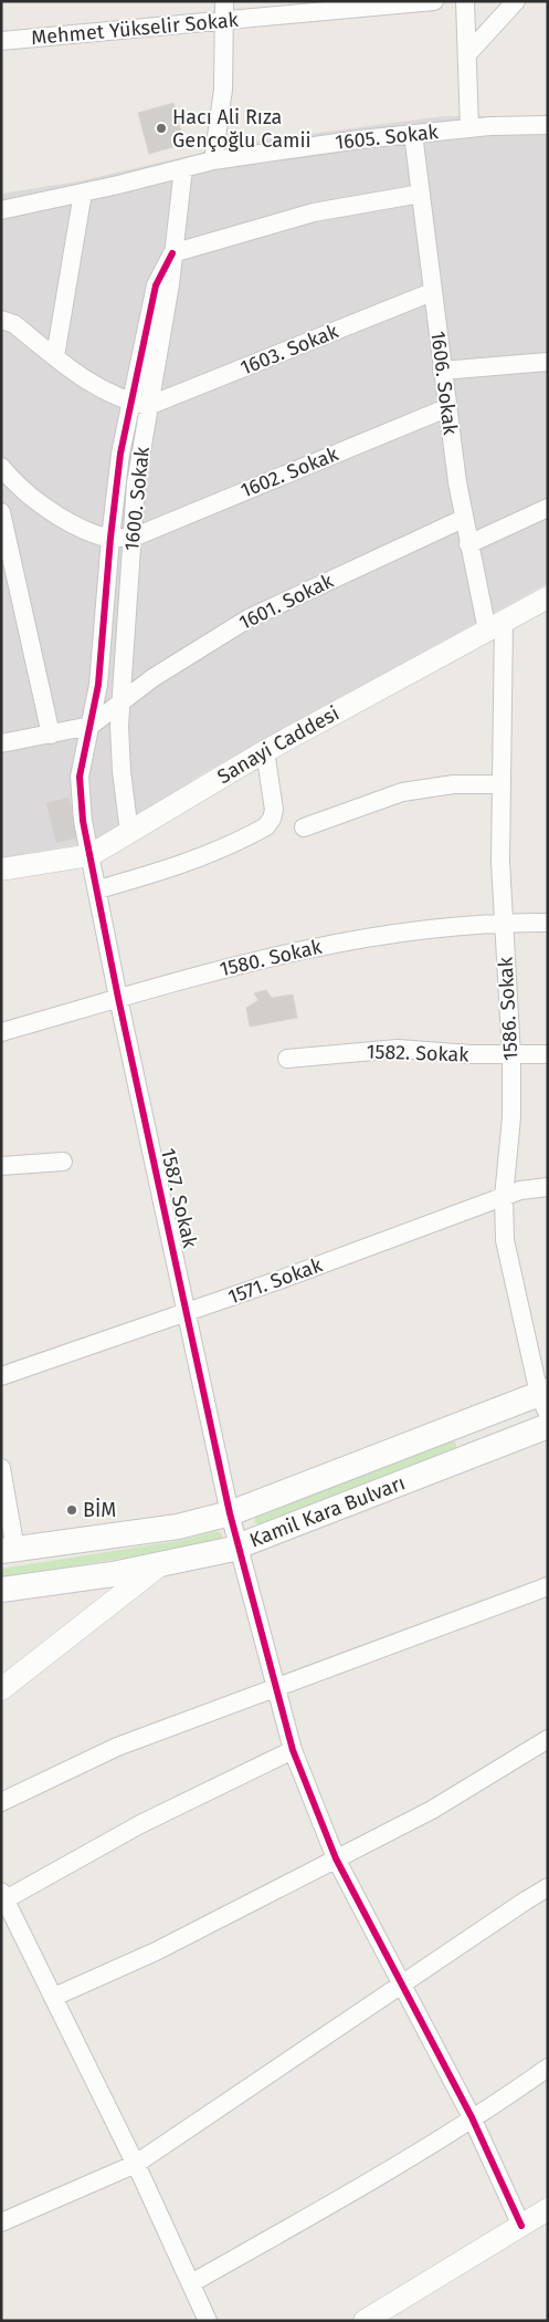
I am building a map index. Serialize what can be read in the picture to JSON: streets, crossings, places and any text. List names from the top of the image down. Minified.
{"streets":{"main road":["Kamil Kara Bulvarı"],"street":["Mehmet Yükselir Sokak","1605. Sokak","1603. Sokak","1606. Sokak","1602. Sokak","1600. Sokak","1601. Sokak","Sanayi Caddesi","1580. Sokak","1586. Sokak","1582. Sokak","1587. Sokak","1571. Sokak"]},"crossings":[["1605. Sokak","1606. Sokak"],["1605. Sokak","1600. Sokak"],["1603. Sokak","1606. Sokak"],["1603. Sokak","1600. Sokak"],["1606. Sokak","1602. Sokak"],["1606. Sokak","1601. Sokak"],["1606. Sokak","Sanayi Caddesi"],["1606. Sokak","1586. Sokak"],["1602. Sokak","1600. Sokak"],["1600. Sokak","1601. Sokak"],["1600. Sokak","Sanayi Caddesi"],["1600. Sokak","1587. Sokak"],["1601. Sokak","1587. Sokak"],["Sanayi Caddesi","1586. Sokak"],["Sanayi Caddesi","1587. Sokak"],["1580. Sokak","1586. Sokak"],["1580. Sokak","1587. Sokak"],["1586. Sokak","1582. Sokak"],["1586. Sokak","1571. Sokak"],["1586. Sokak","Kamil Kara Bulvarı"],["1587. Sokak","1571. Sokak"],["1587. Sokak","Kamil Kara Bulvarı"]],"places":["Hacı Ali Rıza Gençoğlu Camii","BİM"]}
